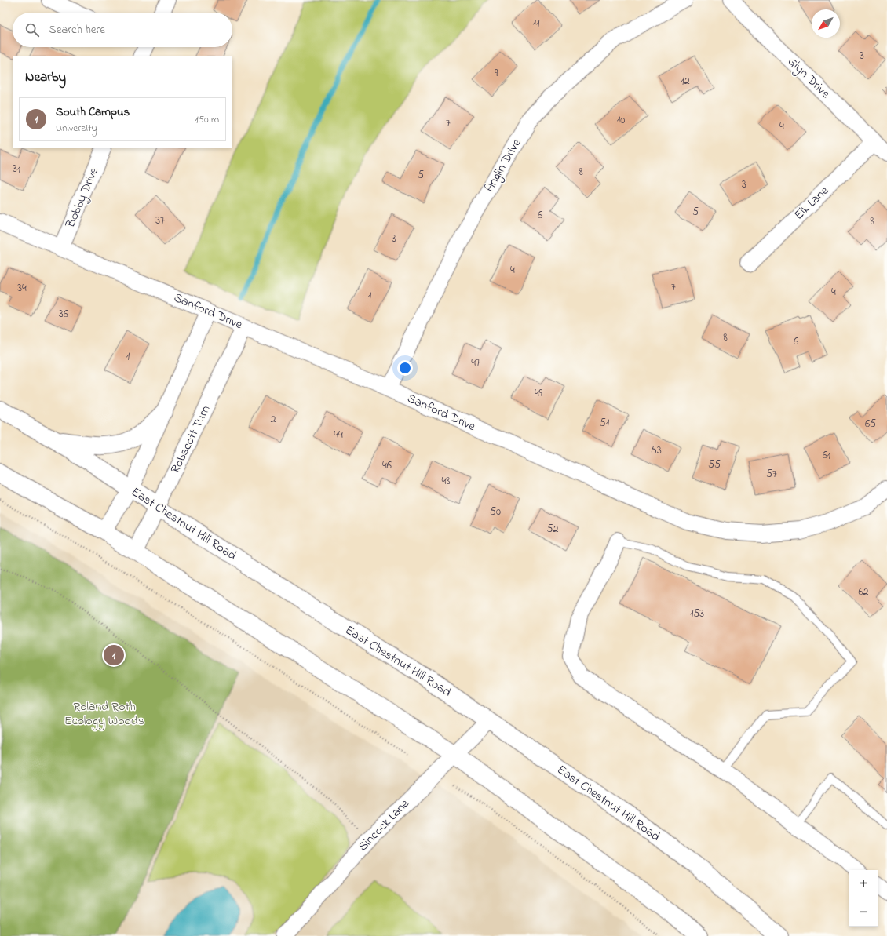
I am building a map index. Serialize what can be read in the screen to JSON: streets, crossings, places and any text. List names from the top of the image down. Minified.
{"streets":{"main road":["East Chestnut Hill Road"],"street":["Glyn Drive","Anglin Drive","Bobby Drive","Elk Lane","Sanford Drive","Robscott Turn","Sincock Lane"]},"crossings":[["Glyn Drive","Elk Lane"],["Anglin Drive","Sanford Drive"],["Bobby Drive","Sanford Drive"],["Sanford Drive","Robscott Turn"],["Robscott Turn","East Chestnut Hill Road"],["East Chestnut Hill Road","Sincock Lane"]],"parks":["Roland Roth Ecology Woods"],"house_numbers":["11","3","9","12","10","7","4","31","8","5","3","5","6","37","8","3","4","7","34","4","1","36","8","6","1","47","49","2","51","65","44","53","61","55","46","57","48","50","52","62","153"],"north":"bottom left","page":{"search":"Search here","heading":"Nearby","list":[{"mark":"1","name":"South Campus","note":"University","value":"150 m"}],"pins":"1","map_buttons":["+","−"]}}
